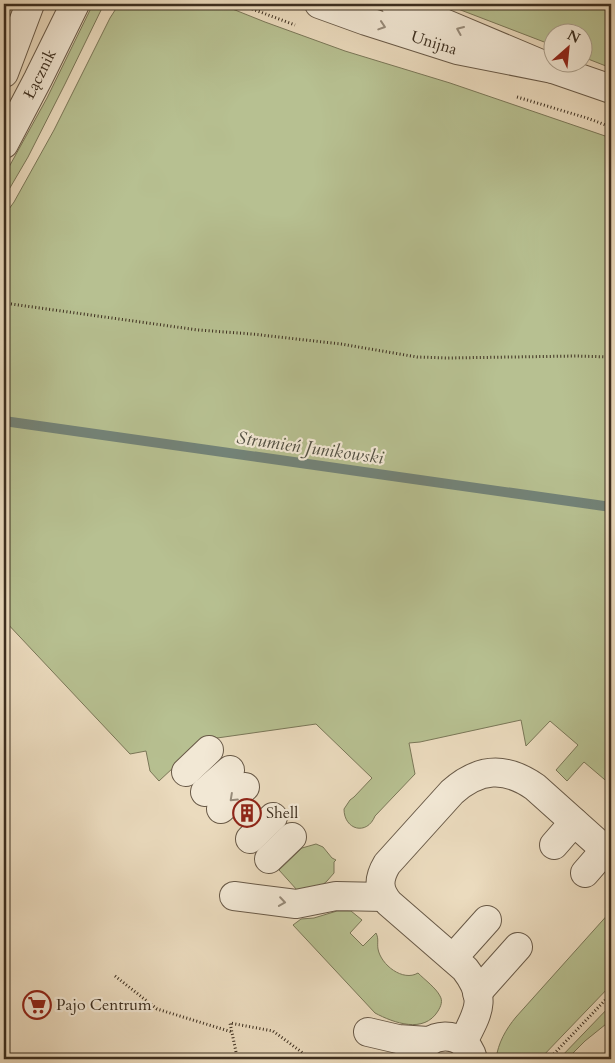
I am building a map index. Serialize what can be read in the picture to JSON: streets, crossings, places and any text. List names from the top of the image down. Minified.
{"streets":{"street":["Unijna","Łącznik"]},"water":["Strumień Junikowski"],"places":{"building":["Shell"],"supermarket":["Pajo Centrum"]},"north":"top right"}
